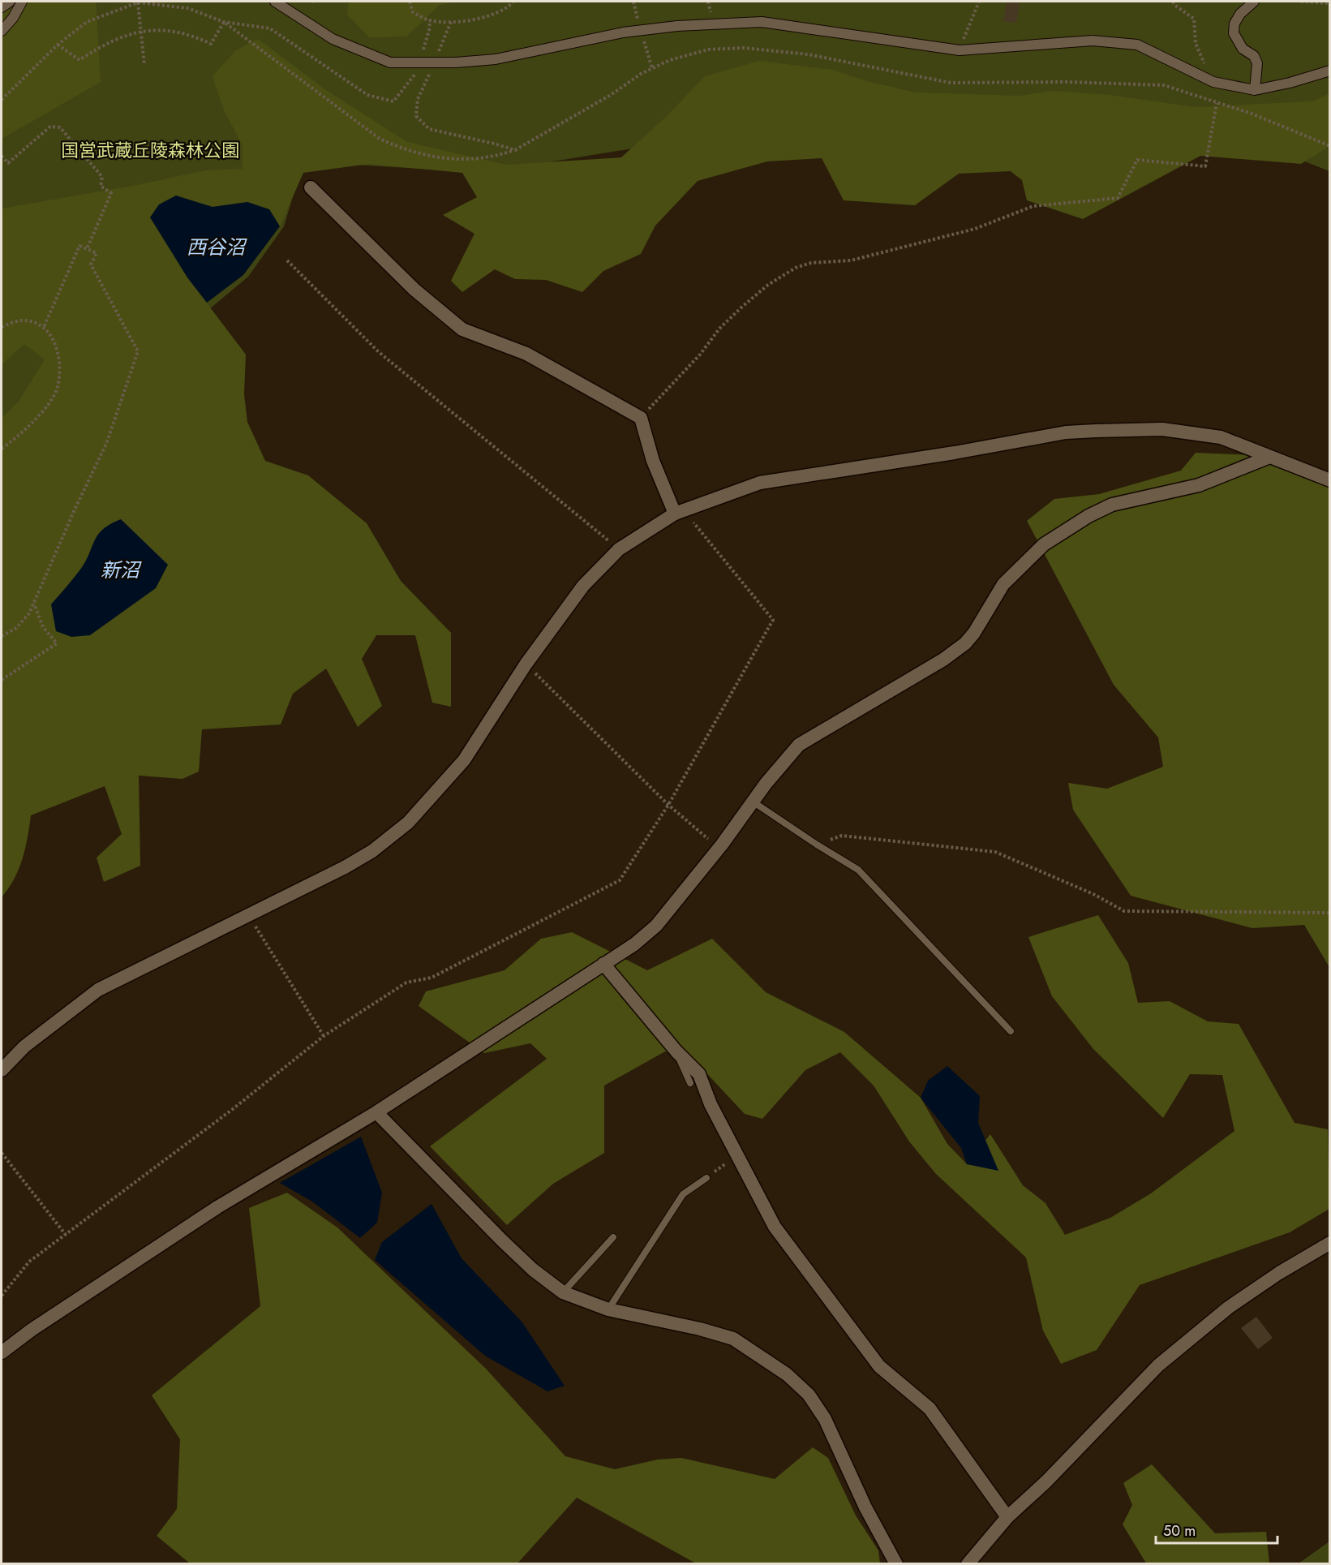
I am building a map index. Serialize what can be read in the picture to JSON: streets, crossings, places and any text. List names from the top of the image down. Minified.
{"water":["西谷沼","新沼"],"parks":["国営武蔵丘陵森林公園"],"scale_bar":"50 m"}
